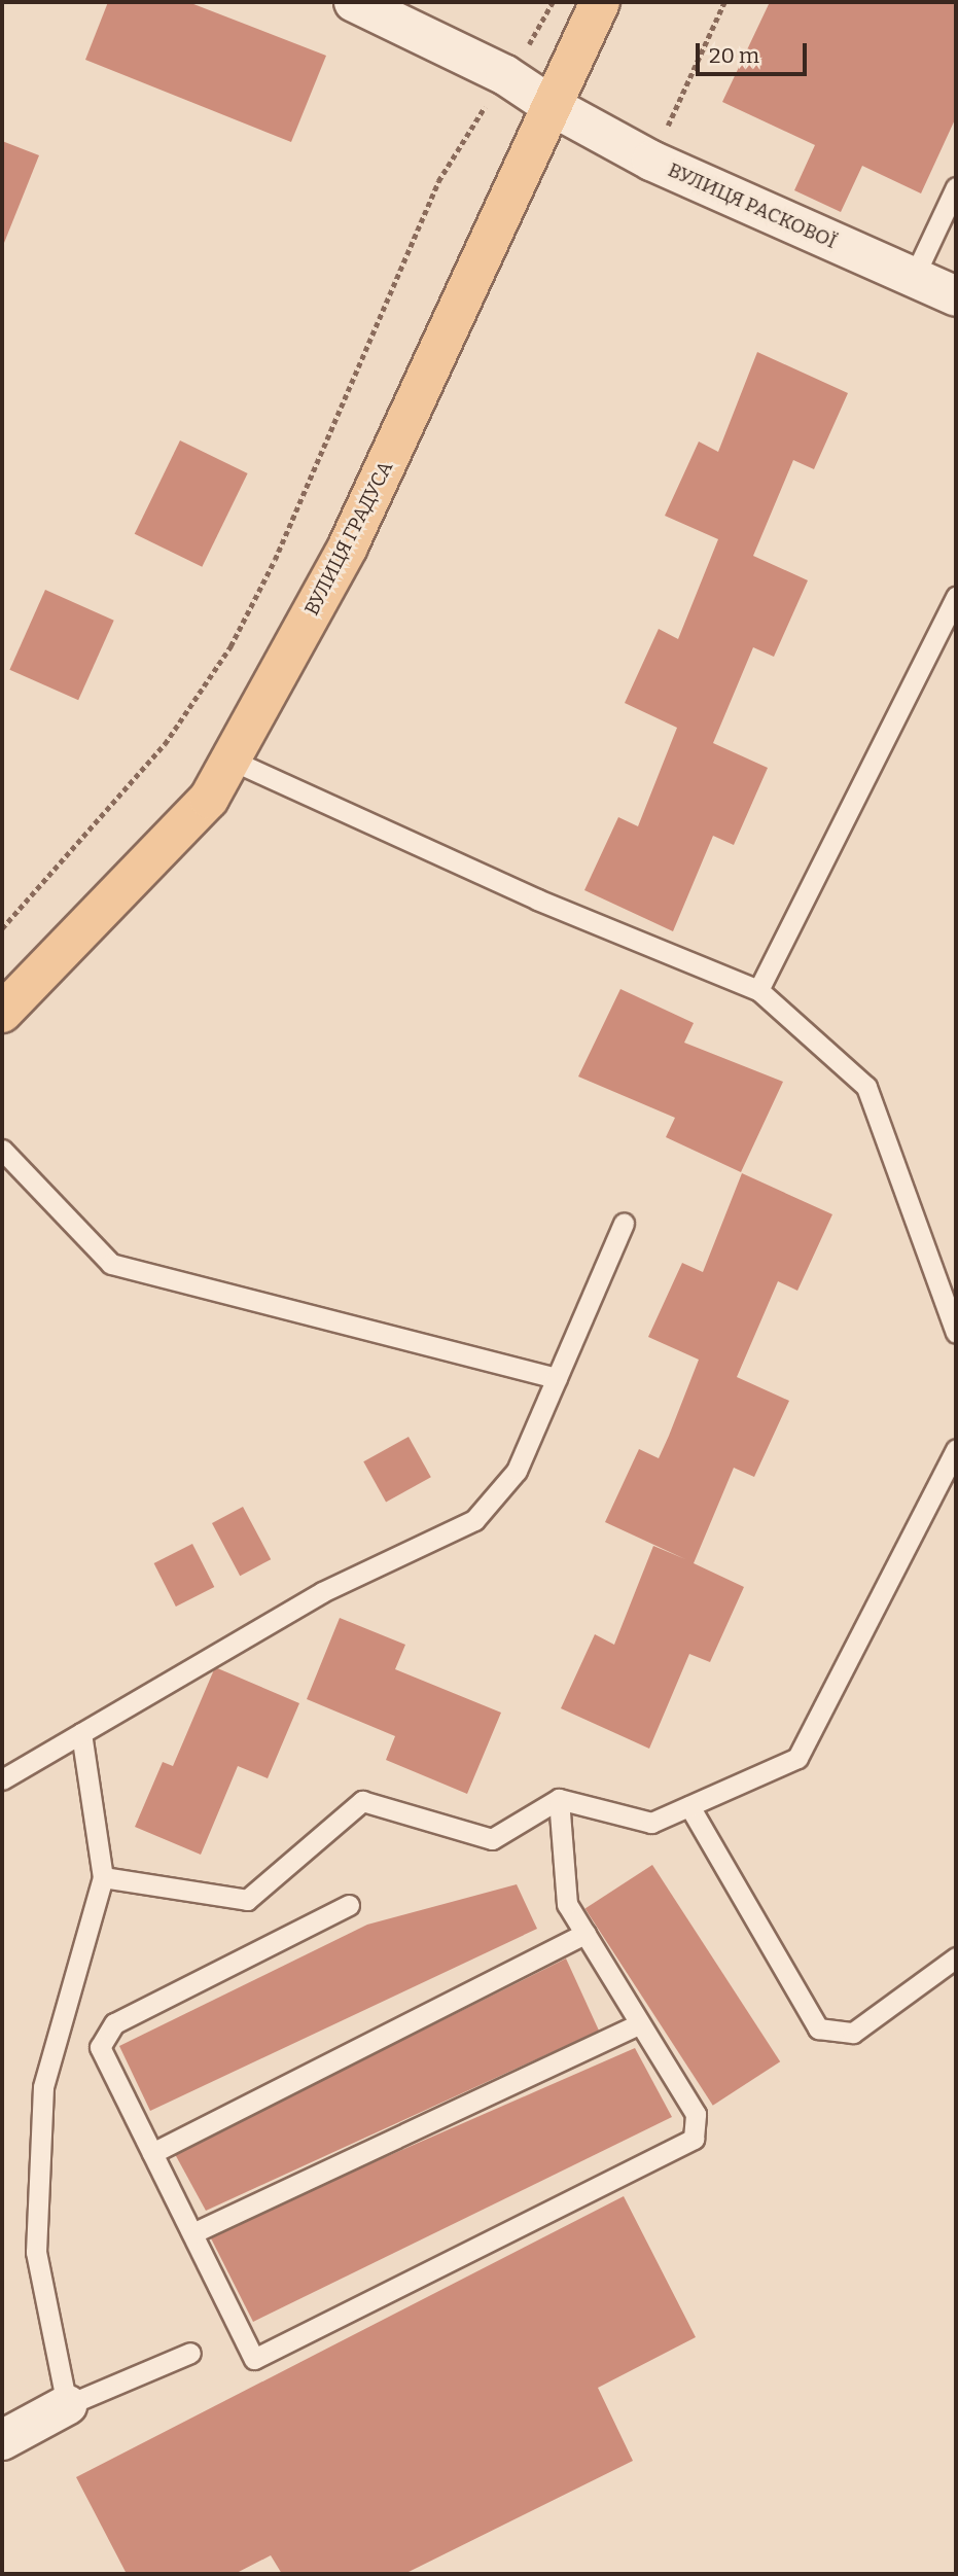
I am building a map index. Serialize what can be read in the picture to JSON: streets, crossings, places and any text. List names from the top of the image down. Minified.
{"streets":{"main road":["ВУЛИЦЯ ГРАДУСА"],"street":["ВУЛИЦЯ РАСКОВОЇ"]},"crossings":[["ВУЛИЦЯ РАСКОВОЇ","ВУЛИЦЯ ГРАДУСА"]],"scale_bar":"20 m"}
